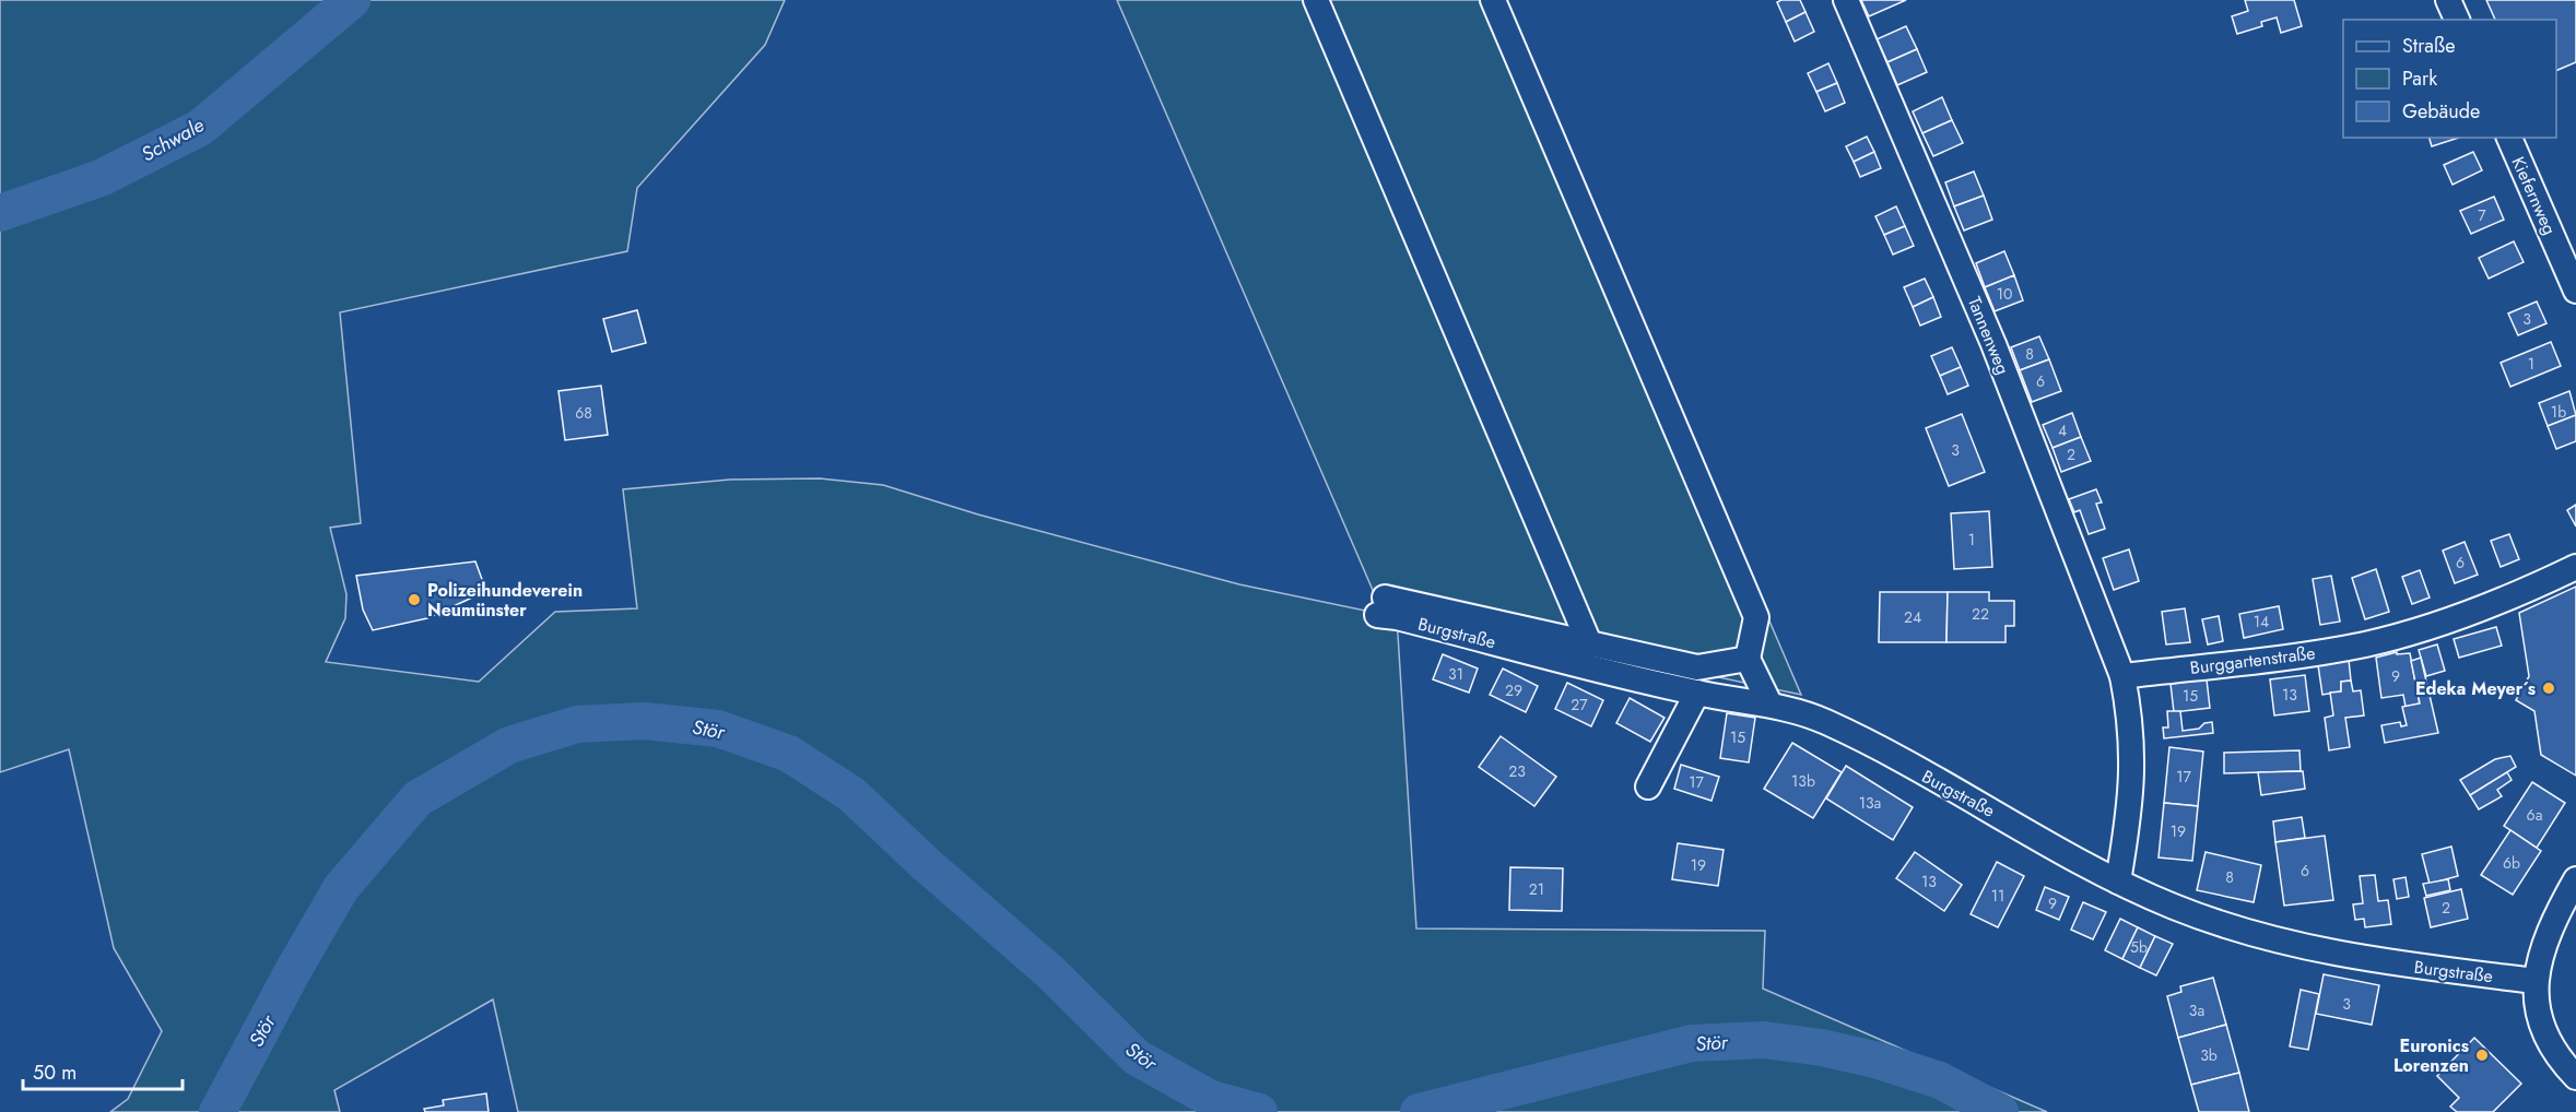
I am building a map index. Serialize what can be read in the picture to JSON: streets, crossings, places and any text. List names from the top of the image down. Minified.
{"streets":{"street":["Kiefernweg","Tannenweg","Burgstraße","Burggartenstraße"]},"crossings":[["Tannenweg","Burggartenstraße"]],"water":["Schwale","Stör"],"places":["Polizeihundeverein Neumünster","Edeka Meyer´s","Euronics Lorenzen"],"house_numbers":["7","10","3","8","1","6","1b","68","4","3","2","1","6","22","24","14","31","9","29","13","15","27","15","23","17","13b","17","13a","6a","19","6b","19","6","8","13","21","11","9","2","5b","3","3a","3b"],"legend":["Straße","Park","Gebäude"],"scale_bar":"50 m"}
